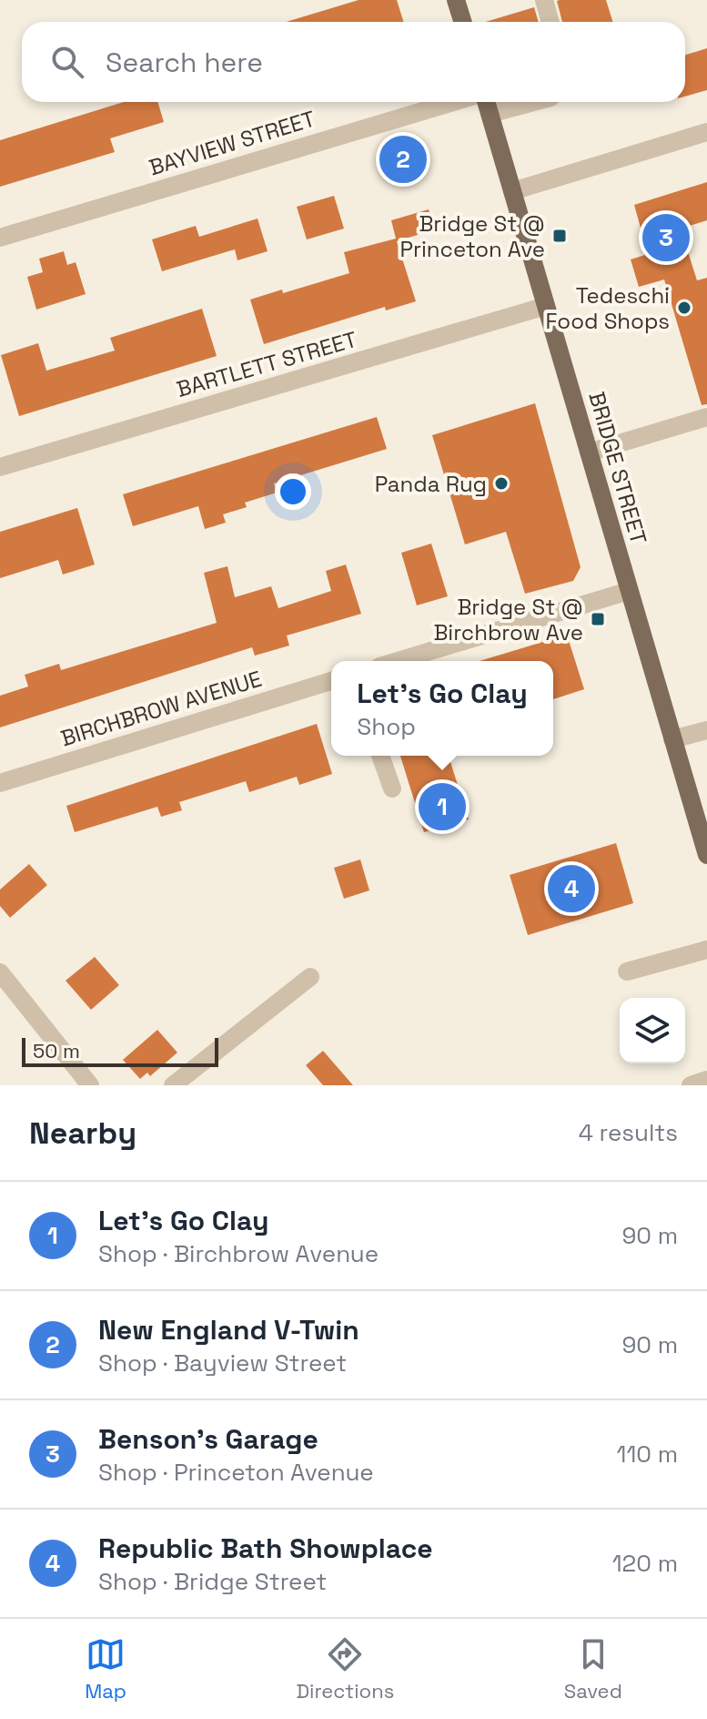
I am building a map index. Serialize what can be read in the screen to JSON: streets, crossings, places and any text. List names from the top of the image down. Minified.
{"streets":{"main road":["BRIDGE STREET"],"street":["BAYVIEW STREET","BARTLETT STREET","BIRCHBROW AVENUE"]},"crossings":[["BARTLETT STREET","BRIDGE STREET"]],"places":{"transit":["Bridge St @ Princeton Ave","Bridge St @ Birchbrow Ave"],"other":["Tedeschi Food Shops","Panda Rug"]},"scale_bar":"50 m","page":{"search":"Search here","pins":["2","3","1","4"],"popup":["Let's Go Clay","Shop"],"scale":"50 m","heading":["Nearby","4 results"],"list":[{"mark":"1","name":"Let's Go Clay","note":"Shop · Birchbrow Avenue","value":"90 m"},{"mark":"2","name":"New England V-Twin","note":"Shop · Bayview Street","value":"90 m"},{"mark":"3","name":"Benson's Garage","note":"Shop · Princeton Avenue","value":"110 m"},{"mark":"4","name":"Republic Bath Showplace","note":"Shop · Bridge Street","value":"120 m"}],"nav":["Map","Directions","Saved"]}}
